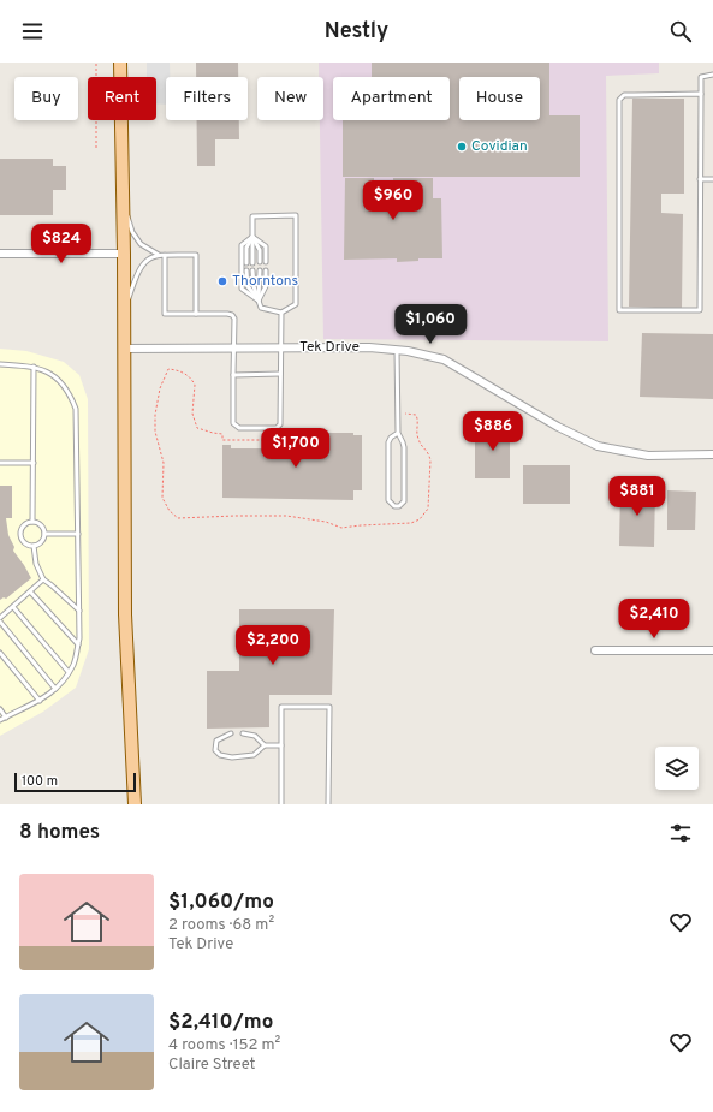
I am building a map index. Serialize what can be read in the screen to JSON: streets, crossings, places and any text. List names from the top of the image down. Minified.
{"streets":{"street":["Tek Drive"]},"places":["Covidian","Thorntons"],"scale_bar":"100 m","page":{"header":"Nestly","chip":["Buy","Rent","Filters","New","Apartment","House"],"price":["$960","$824","$1,060","$886","$1,700","$881","$2,410","$2,200"],"scale":"100 m","heading":"8 homes","list":[{"name":"$1,060/mo","note":"2 rooms · 68 m² · Tek Drive"},{"name":"$2,410/mo","note":"4 rooms · 152 m² · Claire Street"}]}}
